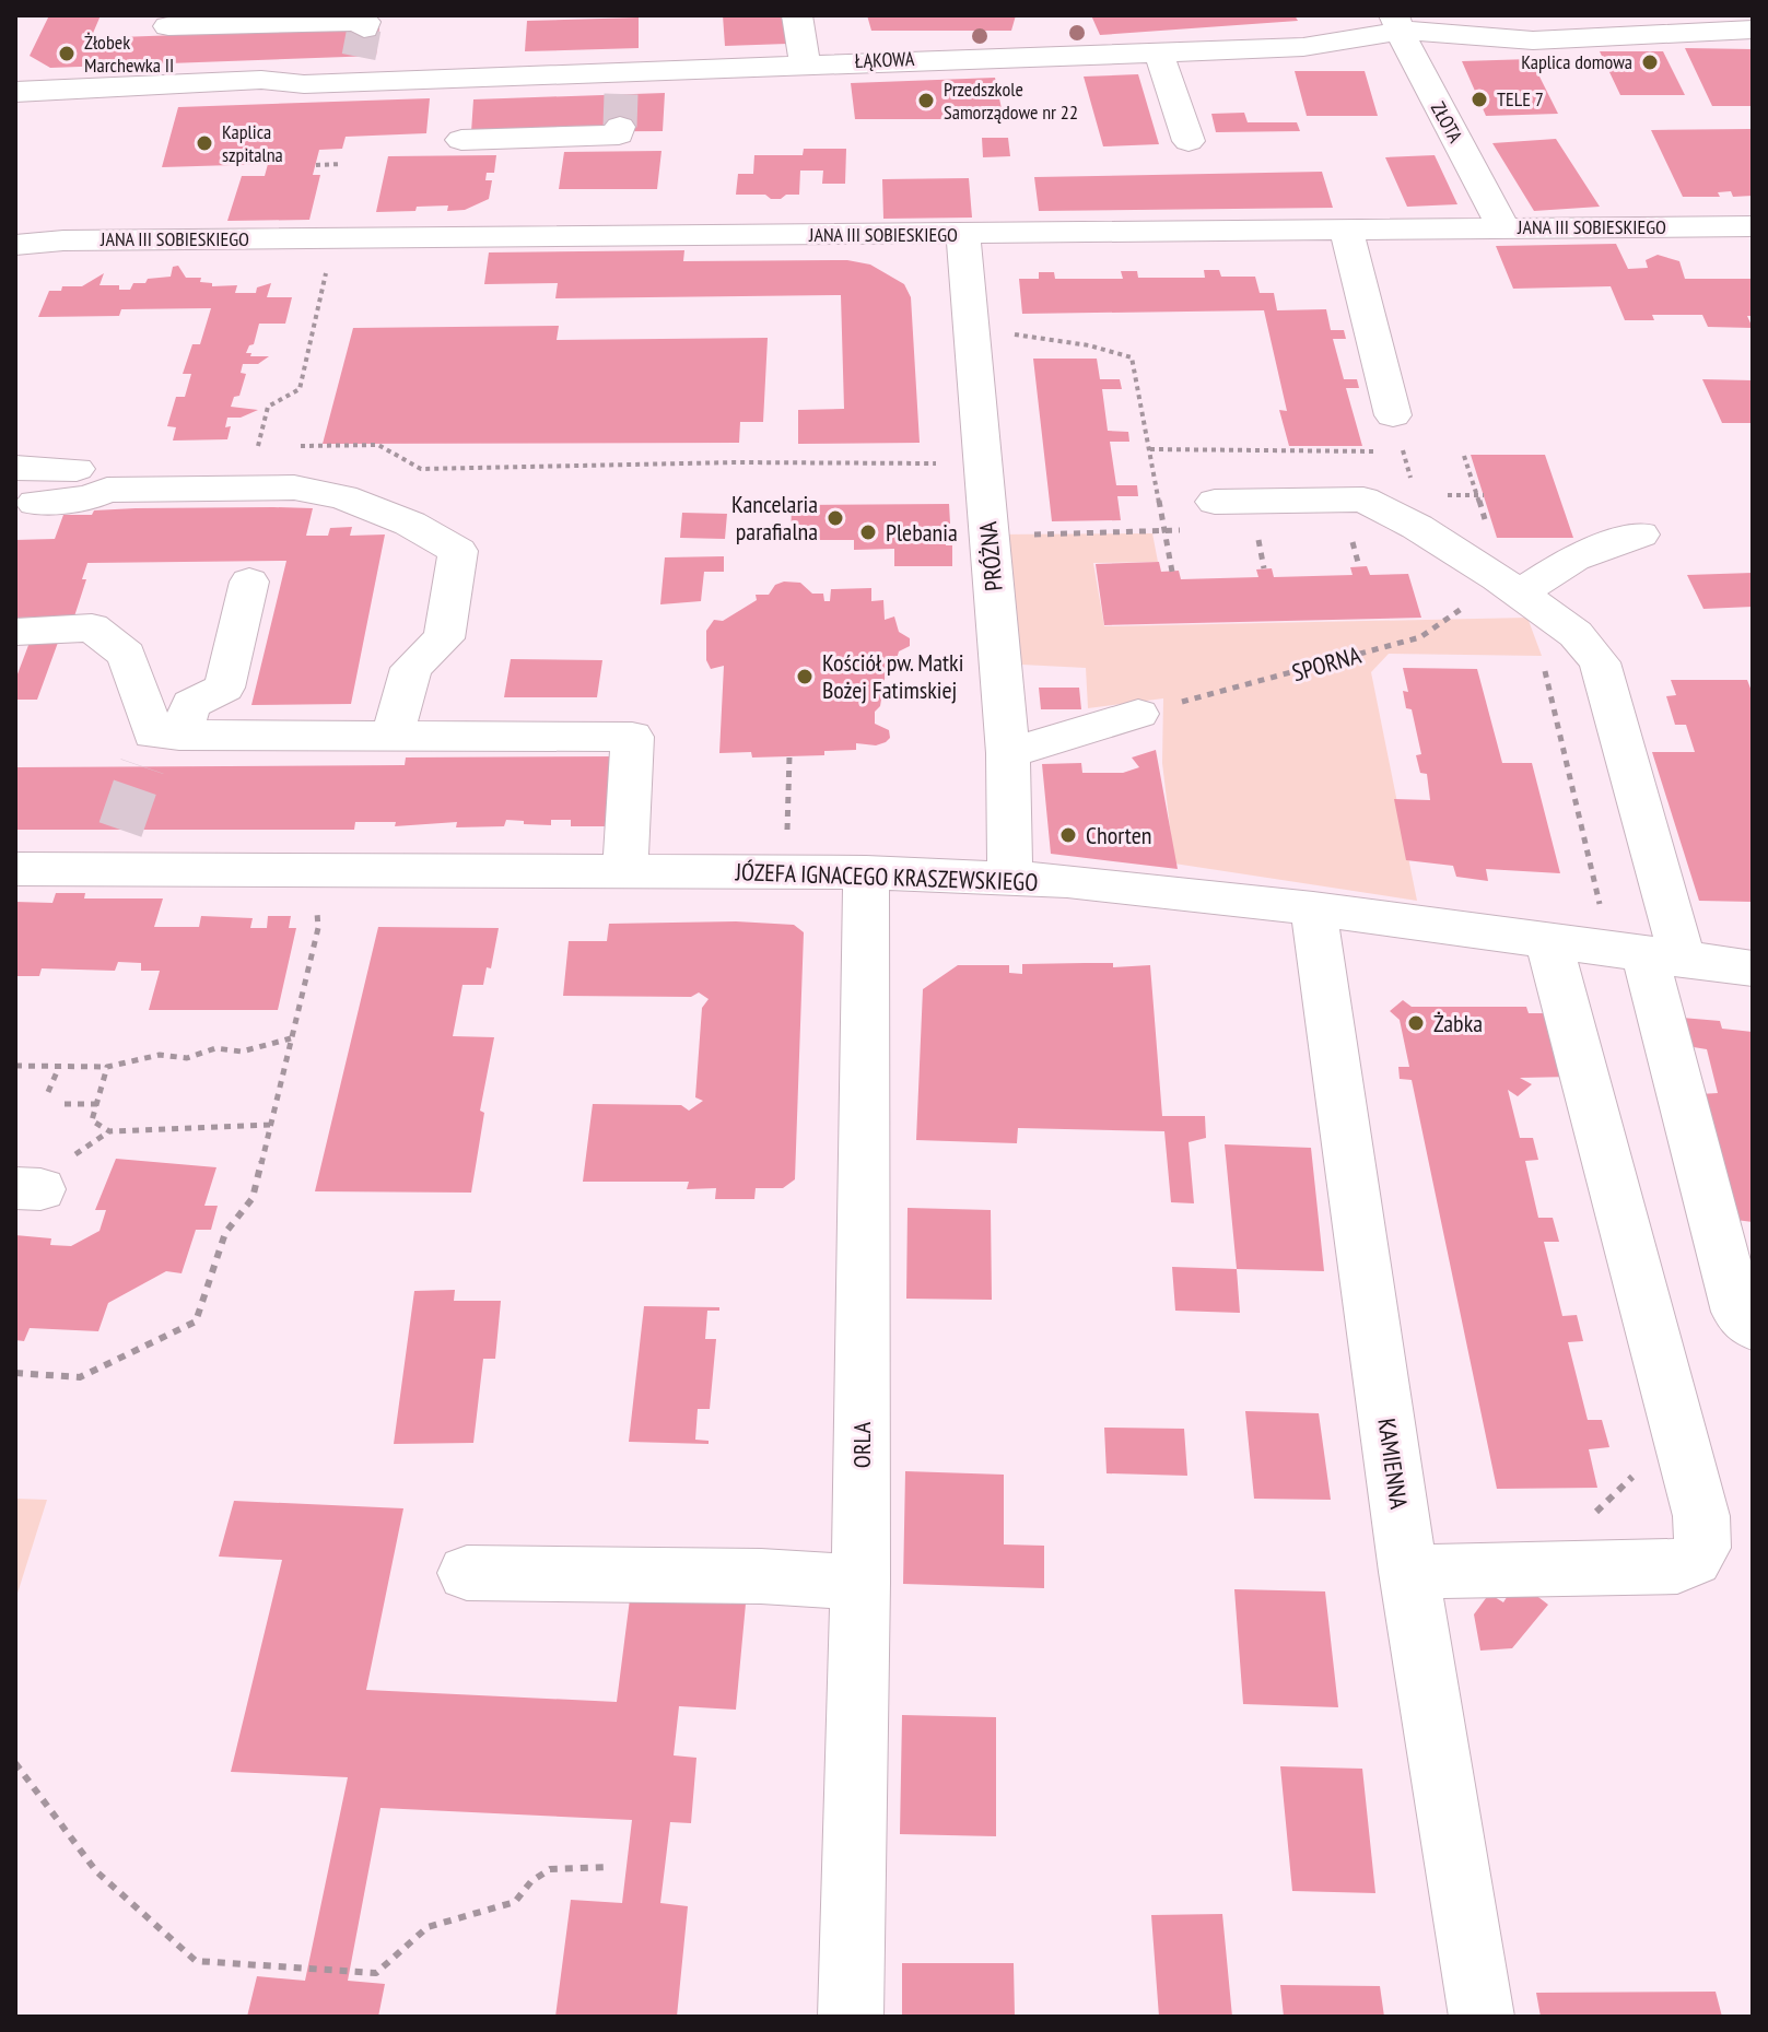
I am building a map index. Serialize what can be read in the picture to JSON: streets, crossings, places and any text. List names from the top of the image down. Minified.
{"streets":{"street":["ŁĄKOWA","ZŁOTA","JANA III SOBIESKIEGO","PRÓŻNA","JÓZEFA IGNACEGO KRASZEWSKIEGO","ORLA","KAMIENNA"],"path":["SPORNA"]},"crossings":[["ŁĄKOWA","ZŁOTA"],["ZŁOTA","JANA III SOBIESKIEGO"],["JANA III SOBIESKIEGO","PRÓŻNA"],["PRÓŻNA","JÓZEFA IGNACEGO KRASZEWSKIEGO"],["JÓZEFA IGNACEGO KRASZEWSKIEGO","ORLA"],["JÓZEFA IGNACEGO KRASZEWSKIEGO","KAMIENNA"]],"places":["Żłobek Marchewka II","Kaplica domowa","TELE 7","Przedszkole Samorządowe nr 22","Kaplica szpitalna","Kancelaria parafialna","Plebania","Kościół pw. Matki Bożej Fatimskiej","Chorten","Żabka"]}
